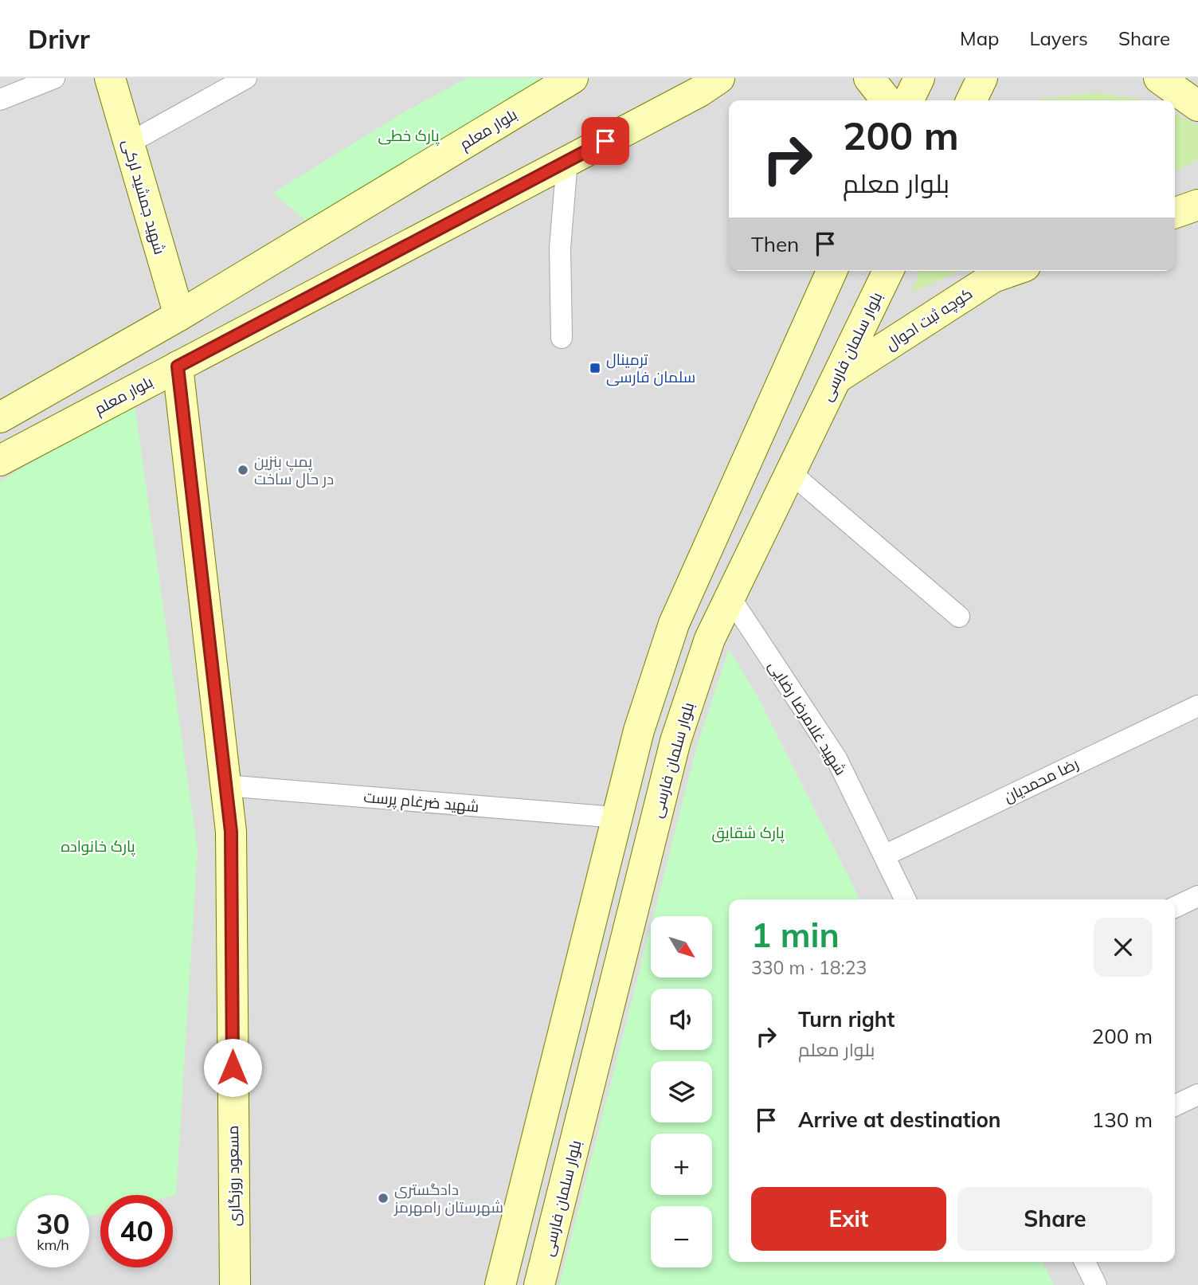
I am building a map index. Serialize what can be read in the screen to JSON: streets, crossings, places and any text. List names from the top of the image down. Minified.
{"streets":{"main road":["بلوار معلم","شهید جمشید لرکی","کوچه ثبت احوال","بلوار سلمان فارسی","مسعود روزگاری"],"street":["شهید غلامرضا رضایی","رضا محمدیان","شهید ضرغام پرست"]},"crossings":[["بلوار معلم","شهید جمشید لرکی"],["بلوار معلم","مسعود روزگاری"],["کوچه ثبت احوال","بلوار سلمان فارسی"],["بلوار سلمان فارسی","شهید غلامرضا رضایی"],["شهید غلامرضا رضایی","رضا محمدیان"],["شهید ضرغام پرست","مسعود روزگاری"]],"parks":["پارک خطی","پارک شقایق","پارک خانواده"],"places":{"transit":["ترمینال سلمان فارسی"],"other":["پمپ بنزین در حال ساخت","دادگستری شهرستان رامهرمز"]},"north":"bottom right","page":{"header":"Drivr","nav":["Map","Layers","Share"],"turn":["200 m","بلوار معلم"],"then":"Then","heading":["1 min","330 m · 18:23"],"map_buttons":["+","−"],"list":[{"name":"Turn right","note":"بلوار معلم","value":"200 m"},{"name":"Arrive at destination","value":"130 m"}],"buttons":["Exit","Share"],"speed":"30 km/h","limit":"40"}}
